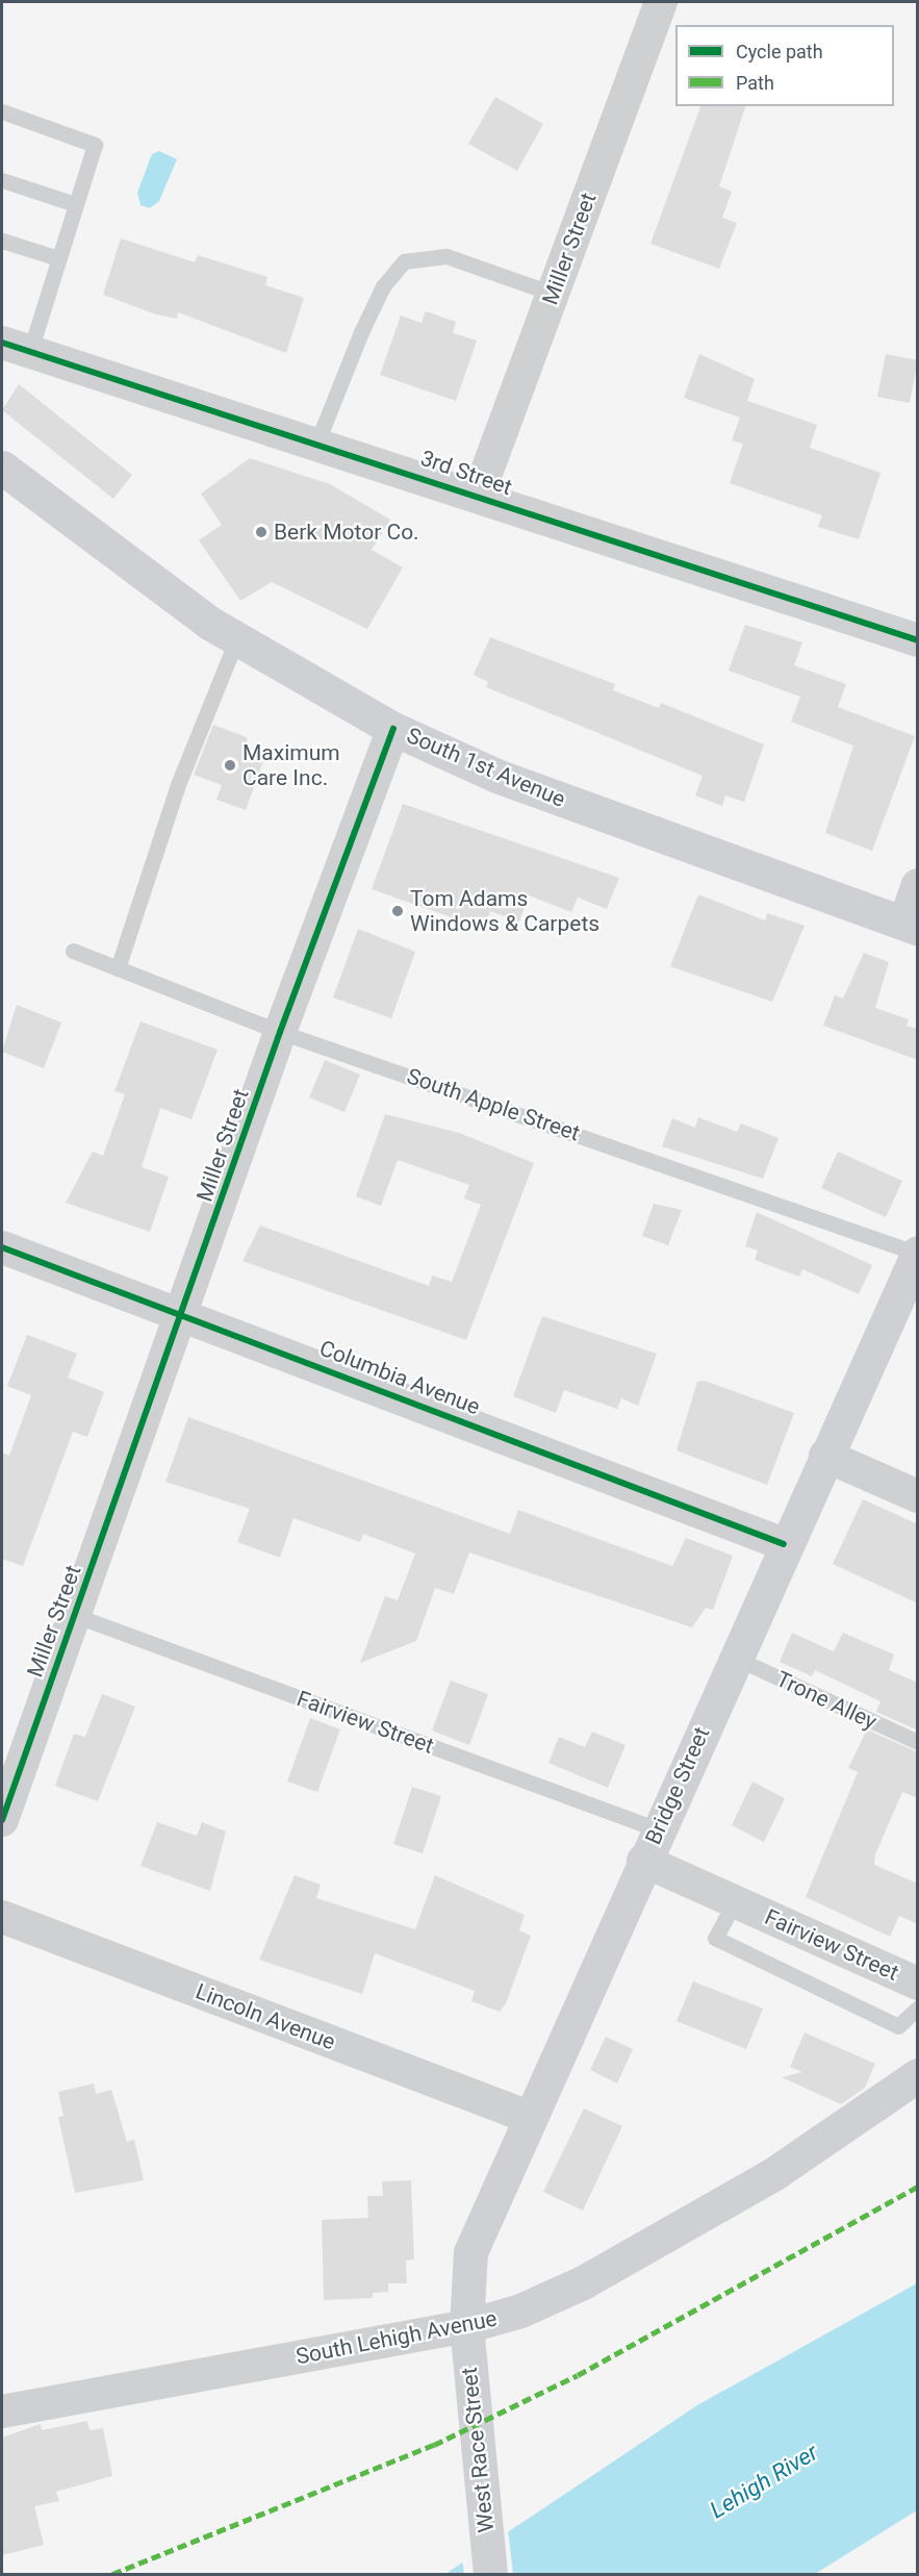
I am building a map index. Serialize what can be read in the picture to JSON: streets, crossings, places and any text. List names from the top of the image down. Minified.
{"streets":{"main road":["South 1st Avenue","Bridge Street","South Lehigh Avenue","West Race Street"],"street":["Miller Street","3rd Street","Columbia Avenue","Fairview Street","Lincoln Avenue"],"lane":["South Apple Street","Trone Alley"]},"crossings":[["Miller Street","3rd Street"],["Miller Street","South 1st Avenue"],["Miller Street","South Apple Street"],["Miller Street","Columbia Avenue"],["Miller Street","Fairview Street"],["South Apple Street","Bridge Street"],["Columbia Avenue","Bridge Street"],["Trone Alley","Bridge Street"],["Fairview Street","Bridge Street"],["Bridge Street","Lincoln Avenue"],["Bridge Street","South Lehigh Avenue"],["Bridge Street","West Race Street"],["South Lehigh Avenue","West Race Street"]],"water":["Lehigh River"],"places":["Berk Motor Co.","Maximum Care Inc.","Tom Adams Windows & Carpets"],"legend":["Cycle path","Path"]}
